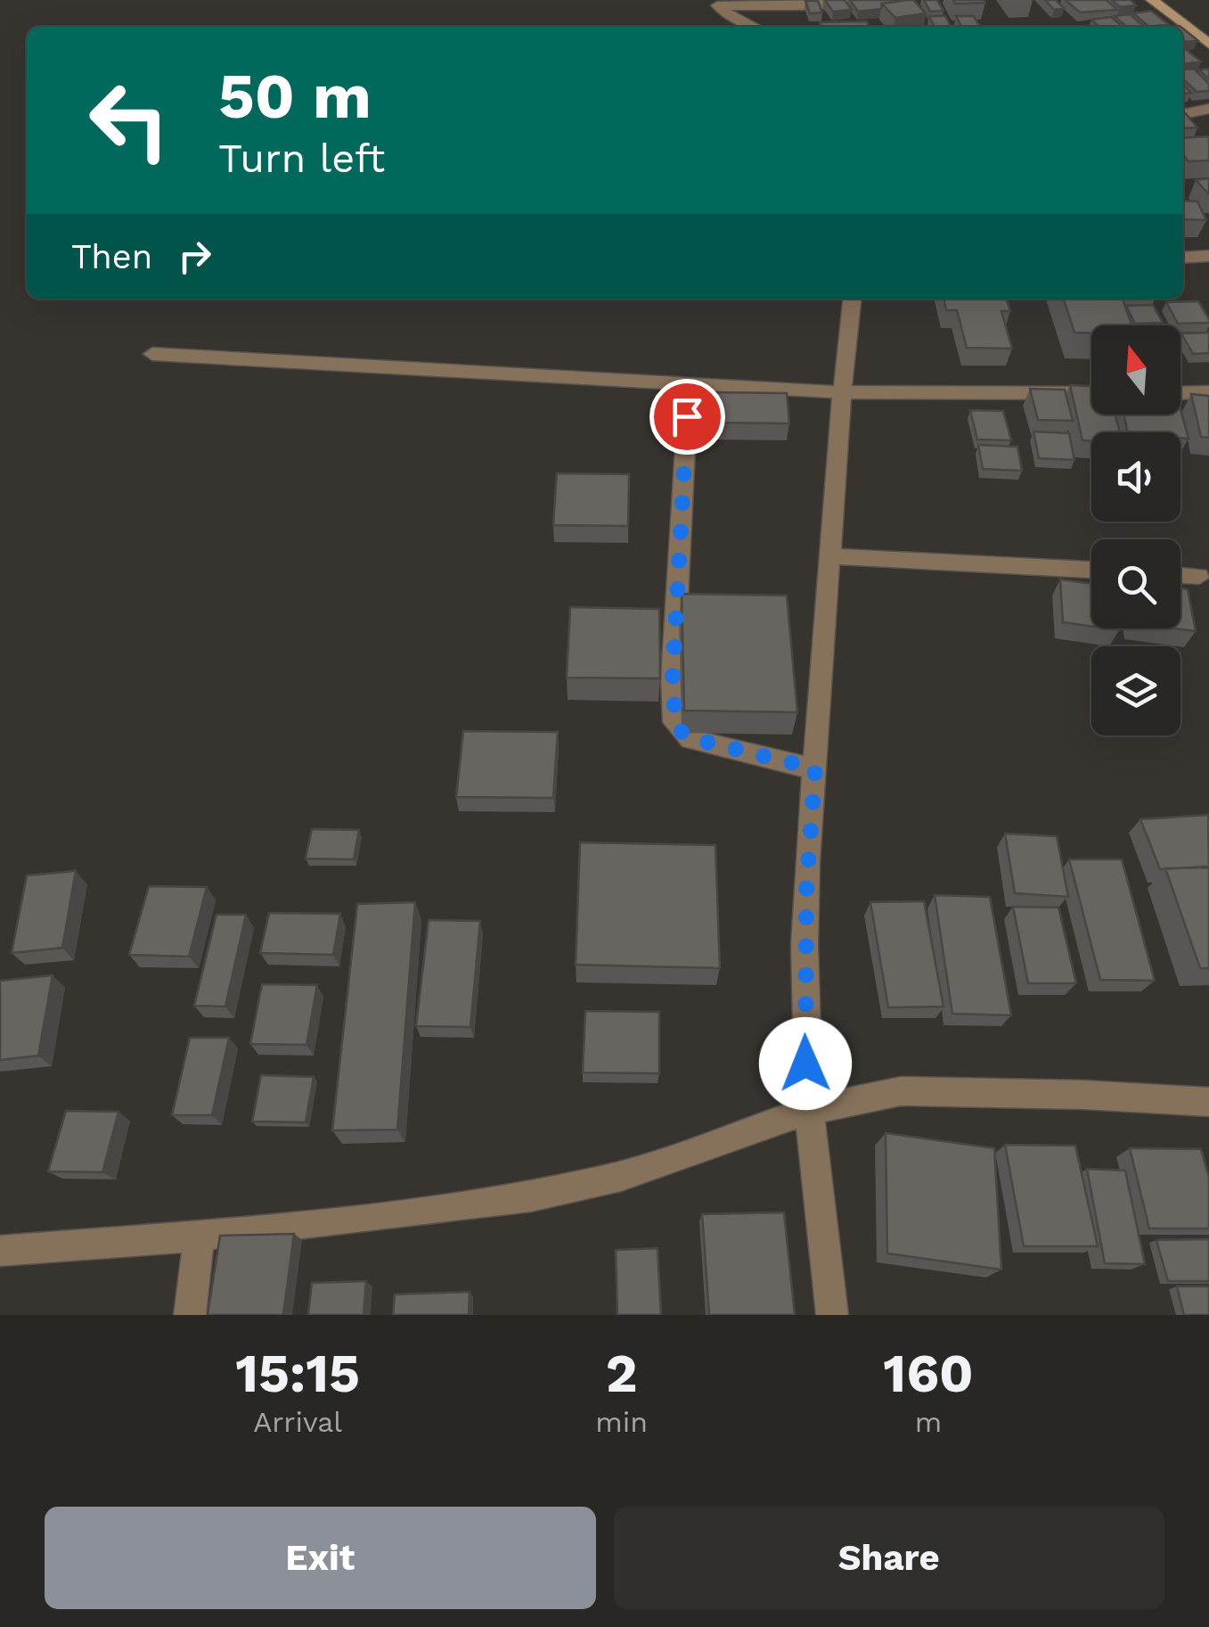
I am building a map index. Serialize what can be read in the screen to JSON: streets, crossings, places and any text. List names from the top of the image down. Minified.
{"north":"top","page":{"turn":["50 m","Turn left"],"then":"Then","eta":["15:15","Arrival","2","min","160","m"],"buttons":["Exit","Share"]}}
